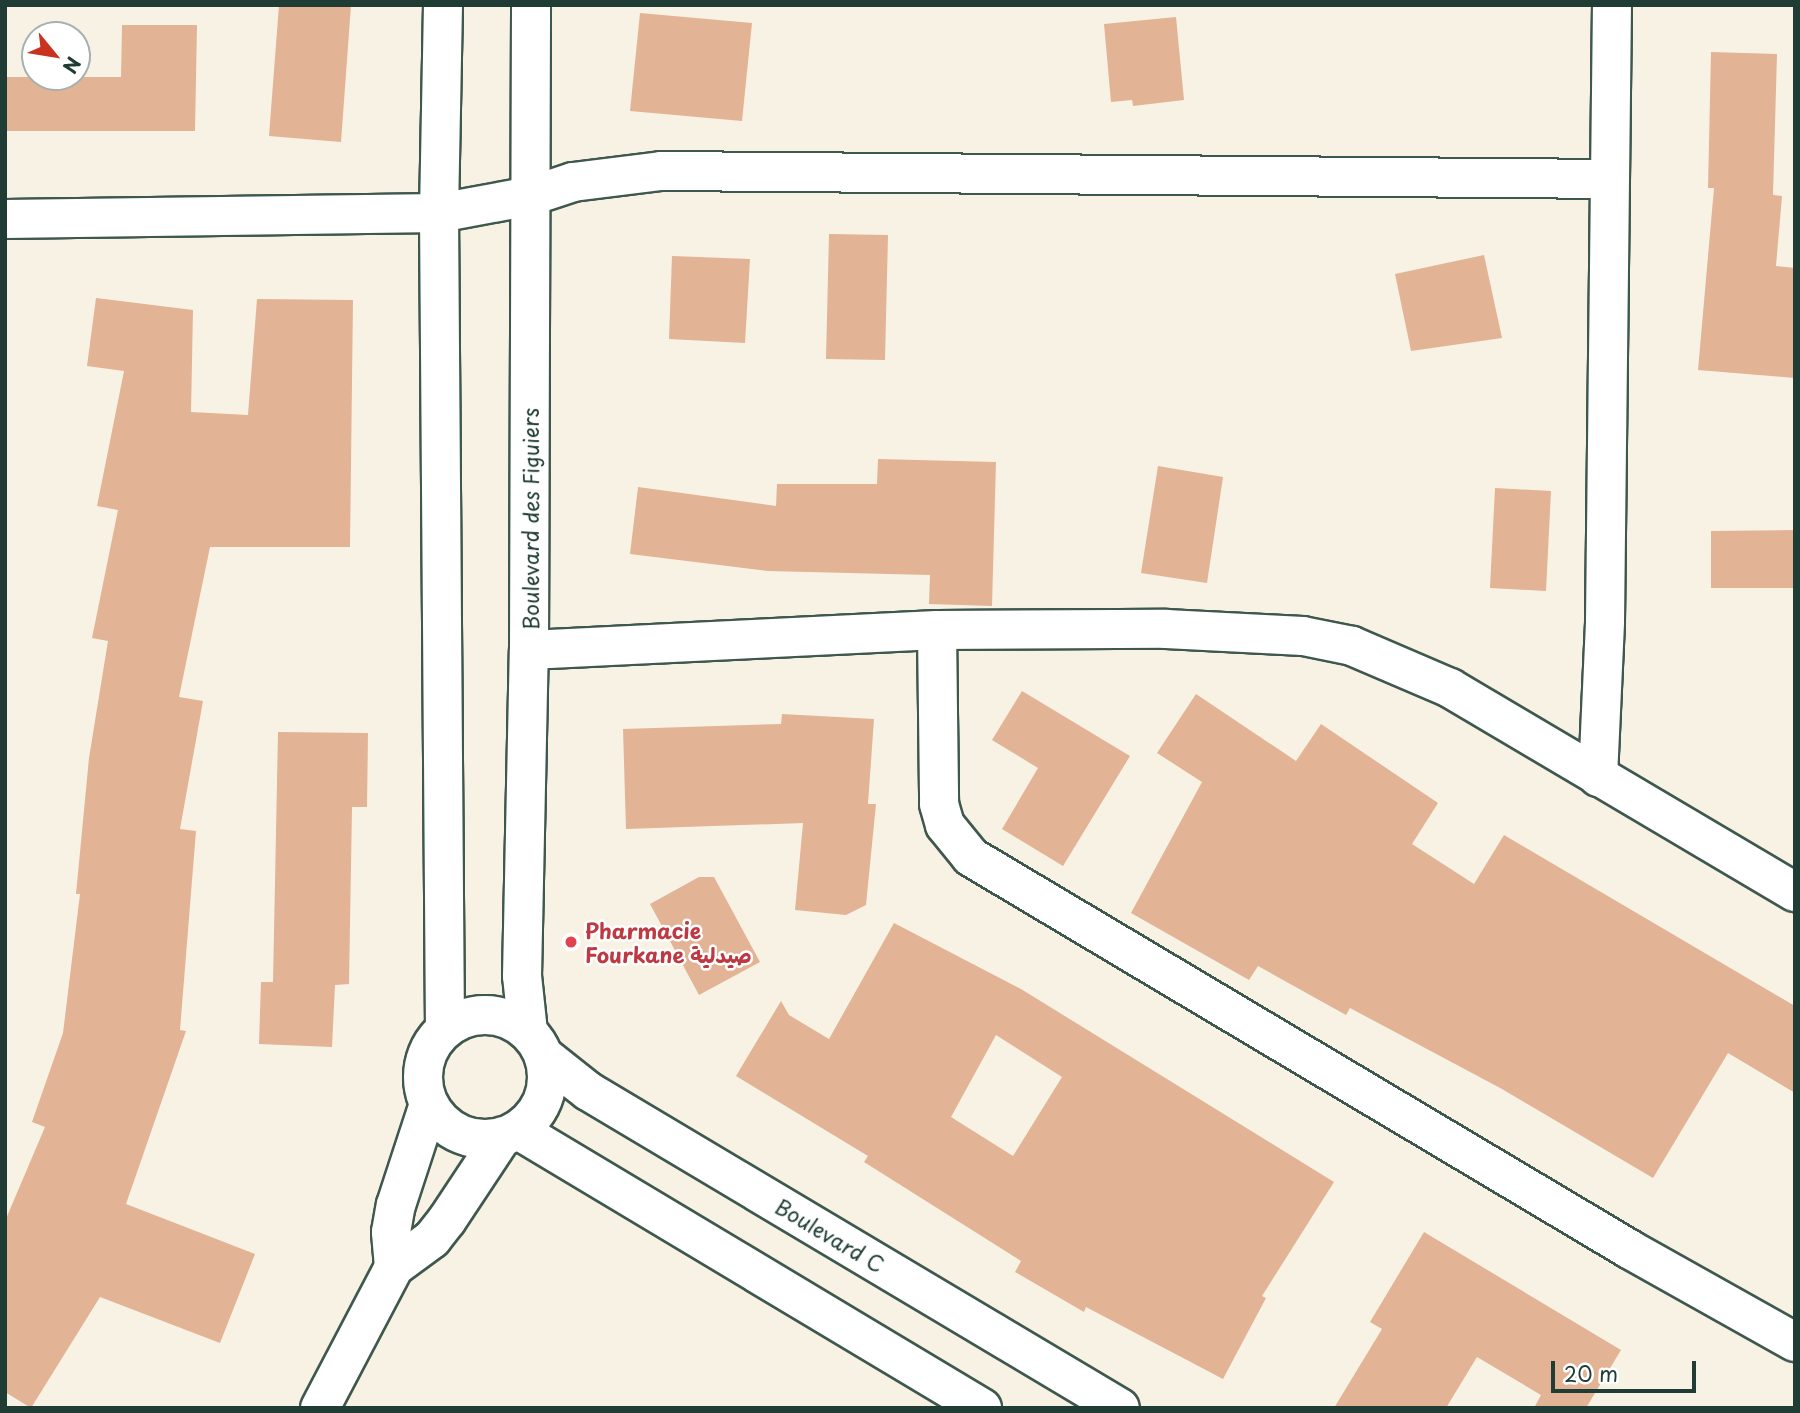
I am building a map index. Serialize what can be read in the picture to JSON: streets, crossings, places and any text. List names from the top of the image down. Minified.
{"streets":{"street":["Boulevard des Figuiers","Boulevard C"]},"crossings":[["Boulevard des Figuiers","Boulevard C"]],"places":["Pharmacie Fourkane صيدلية"],"scale_bar":"20 m","north":"bottom right"}
